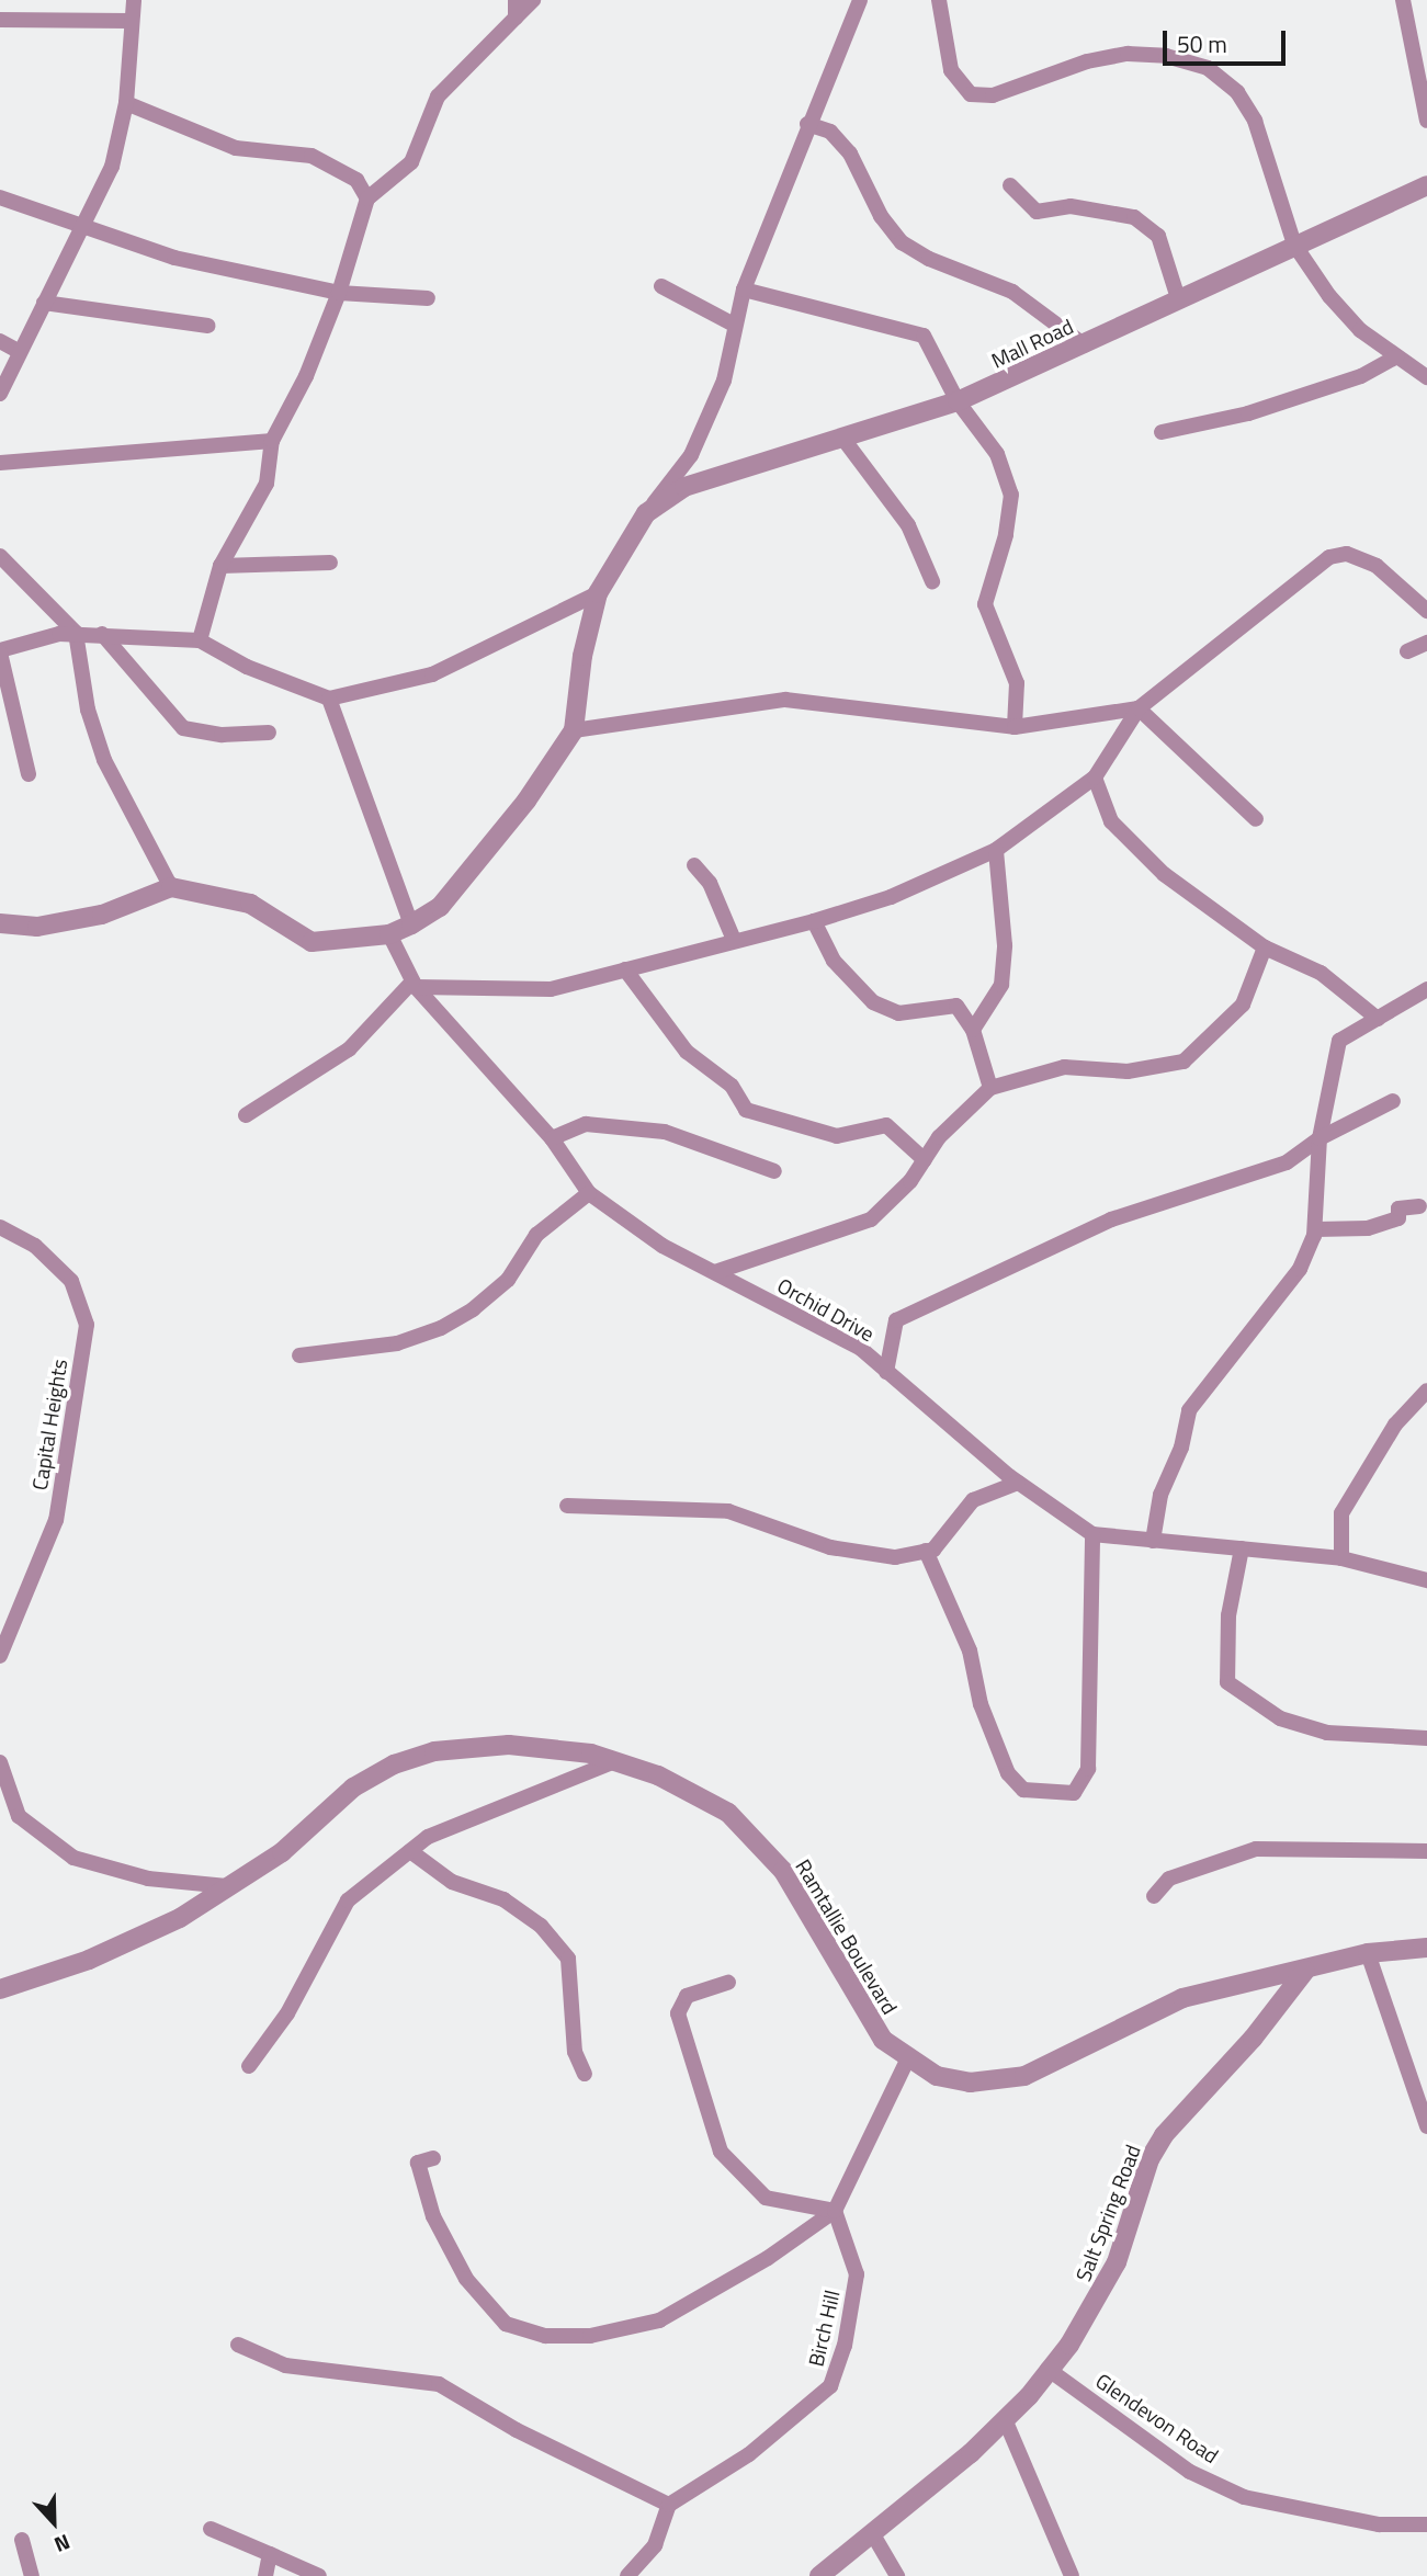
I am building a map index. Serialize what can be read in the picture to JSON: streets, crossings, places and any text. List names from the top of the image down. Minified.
{"streets":{"street":["Mall Road","Orchid Drive","Capital Heights","Ramtallie Boulevard","Salt Spring Road","Birch Hill","Glendevon Road"]},"crossings":[["Ramtallie Boulevard","Salt Spring Road"],["Salt Spring Road","Glendevon Road"]],"scale_bar":"50 m","north":"bottom"}
